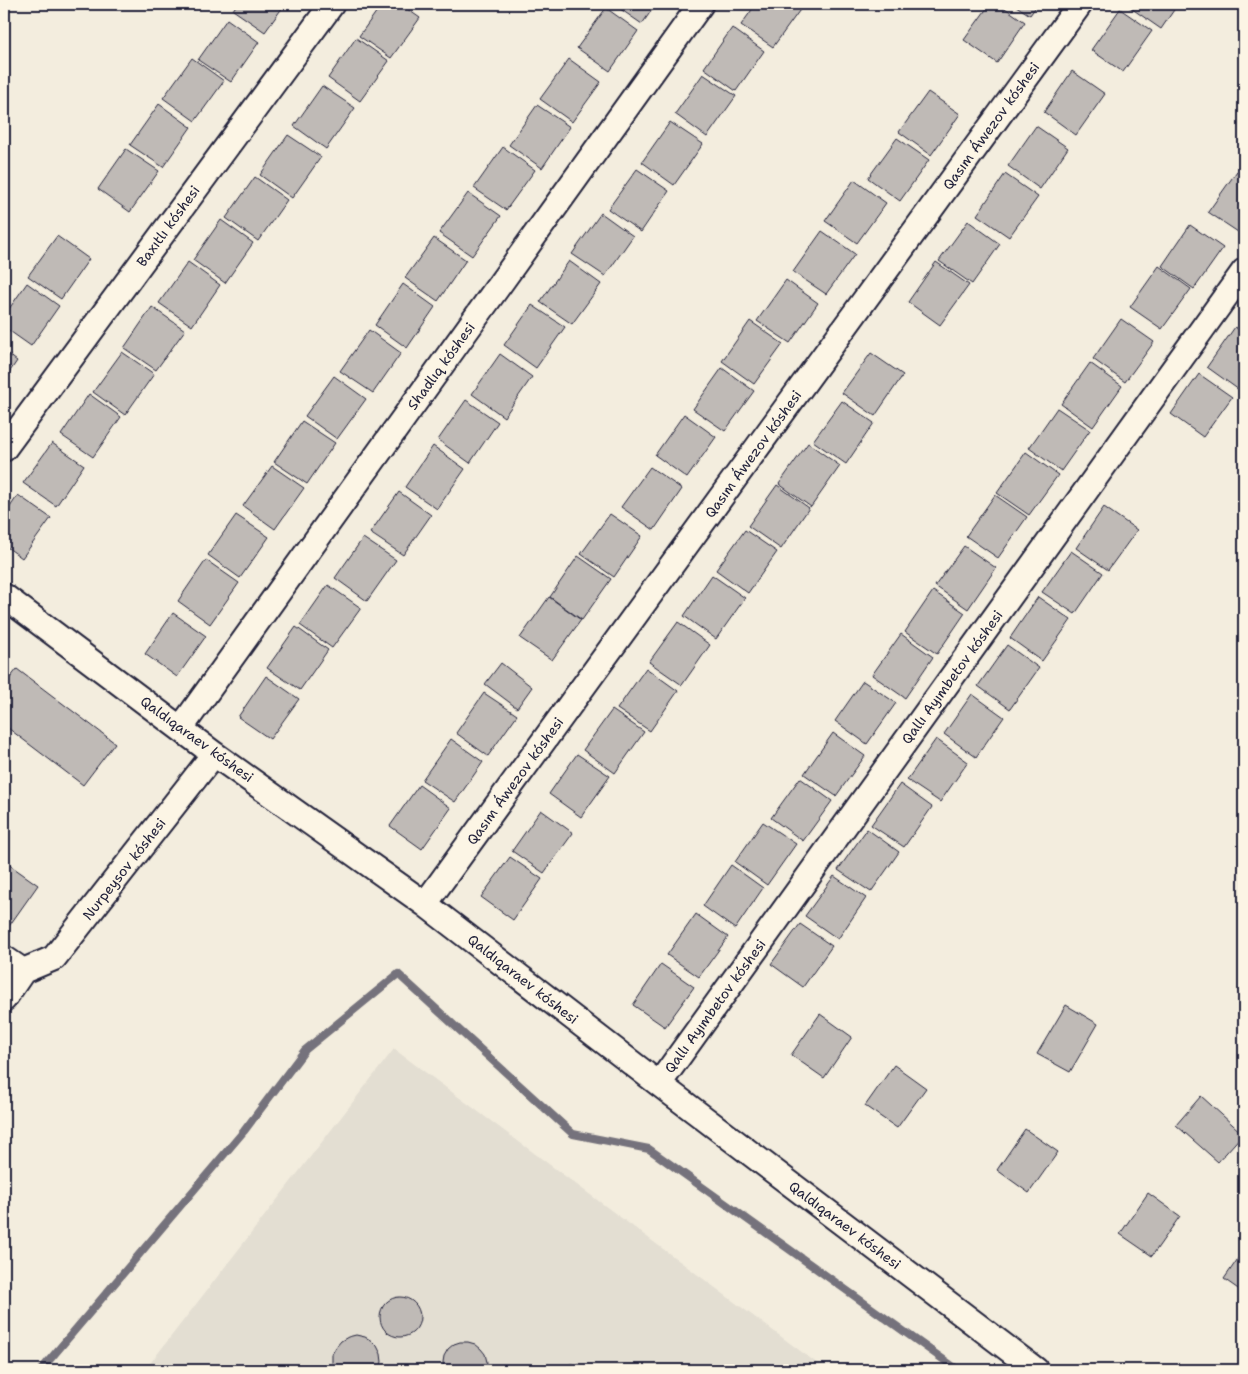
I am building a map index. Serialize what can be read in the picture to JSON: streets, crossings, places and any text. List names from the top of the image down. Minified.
{"streets":{"street":["Qasım Áwezov kóshesi","Baxıtlı kóshesi","Shadlıq kóshesi","Qallı Ayımbetov kóshesi","Qaldıqaraev kóshesi","Nurpeysov kóshesi"]},"crossings":[["Qasım Áwezov kóshesi","Qaldıqaraev kóshesi"],["Shadlıq kóshesi","Qaldıqaraev kóshesi"],["Qallı Ayımbetov kóshesi","Qaldıqaraev kóshesi"],["Qaldıqaraev kóshesi","Nurpeysov kóshesi"]]}
